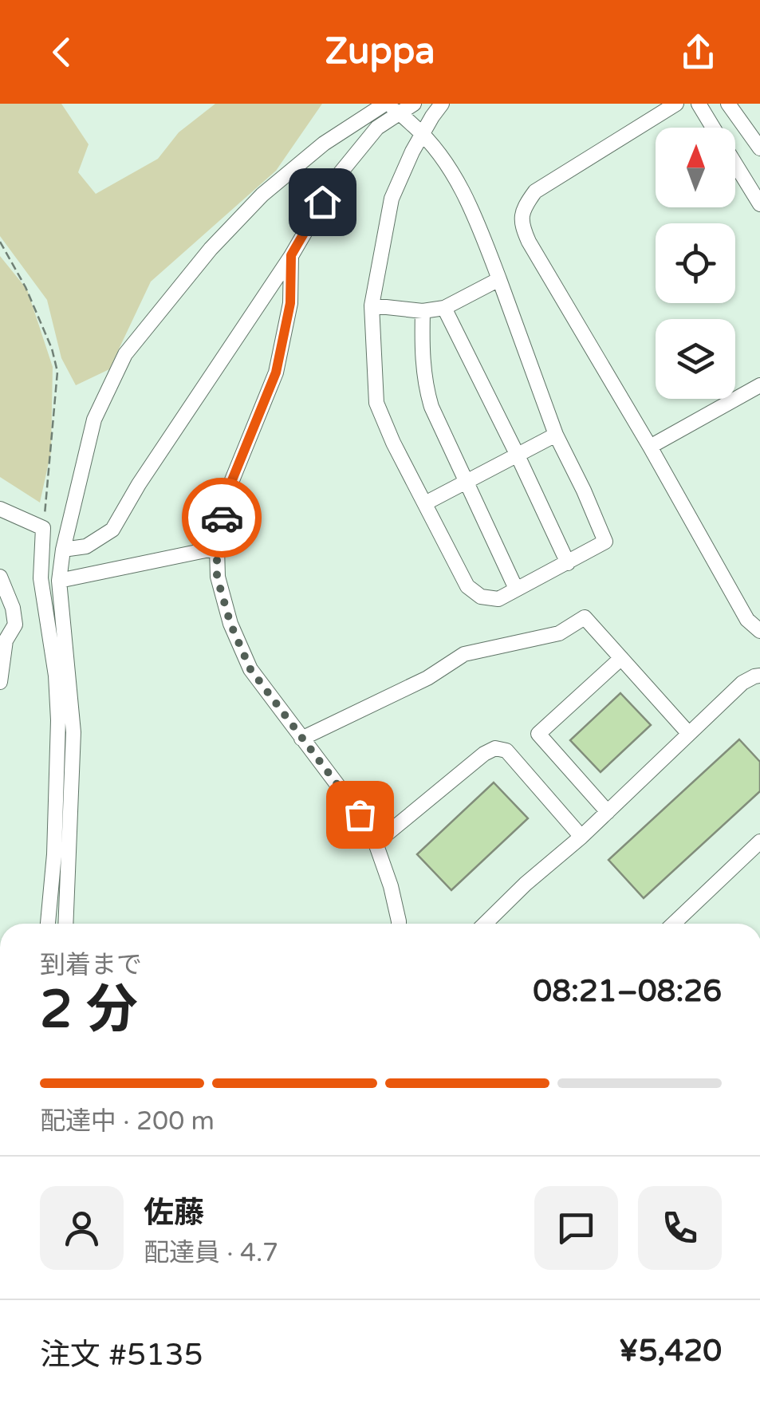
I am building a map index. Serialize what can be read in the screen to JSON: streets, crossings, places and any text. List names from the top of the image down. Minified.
{"north":"top","page":{"header":"Zuppa","heading":["2 分","到着まで","08:21–08:26"],"panel":["佐藤","配達員 · 4.7","注文 #5135","¥5,420"],"bar":"配達中 · 200 m"}}
